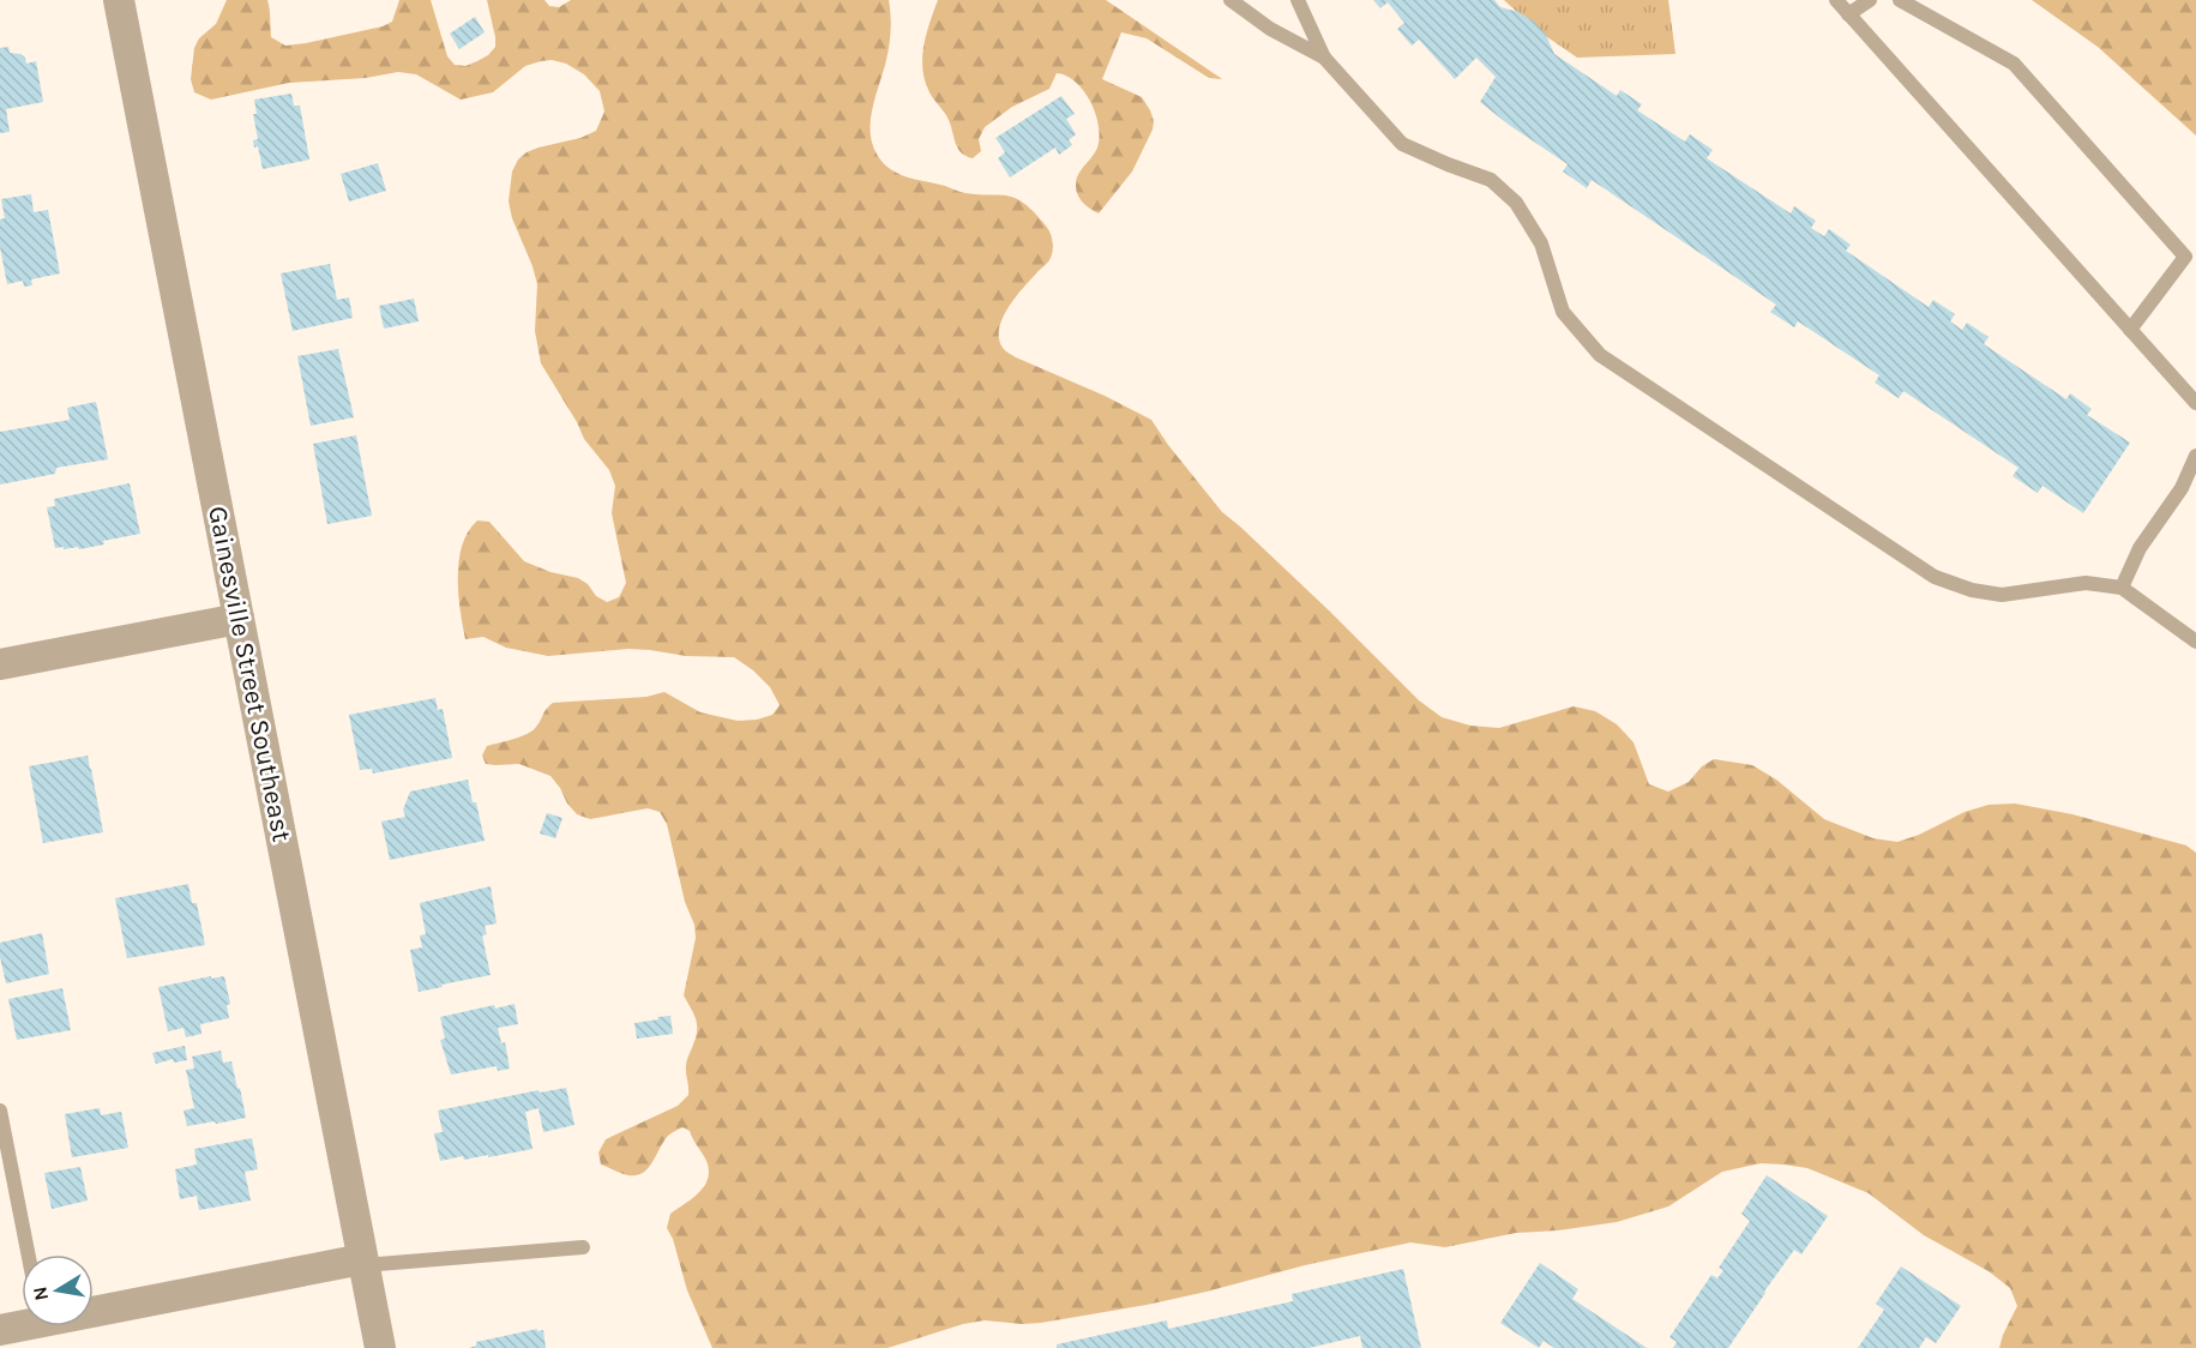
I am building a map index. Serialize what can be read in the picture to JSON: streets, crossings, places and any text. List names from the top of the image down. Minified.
{"streets":{"street":["Gainesville Street Southeast"]},"north":"left"}
